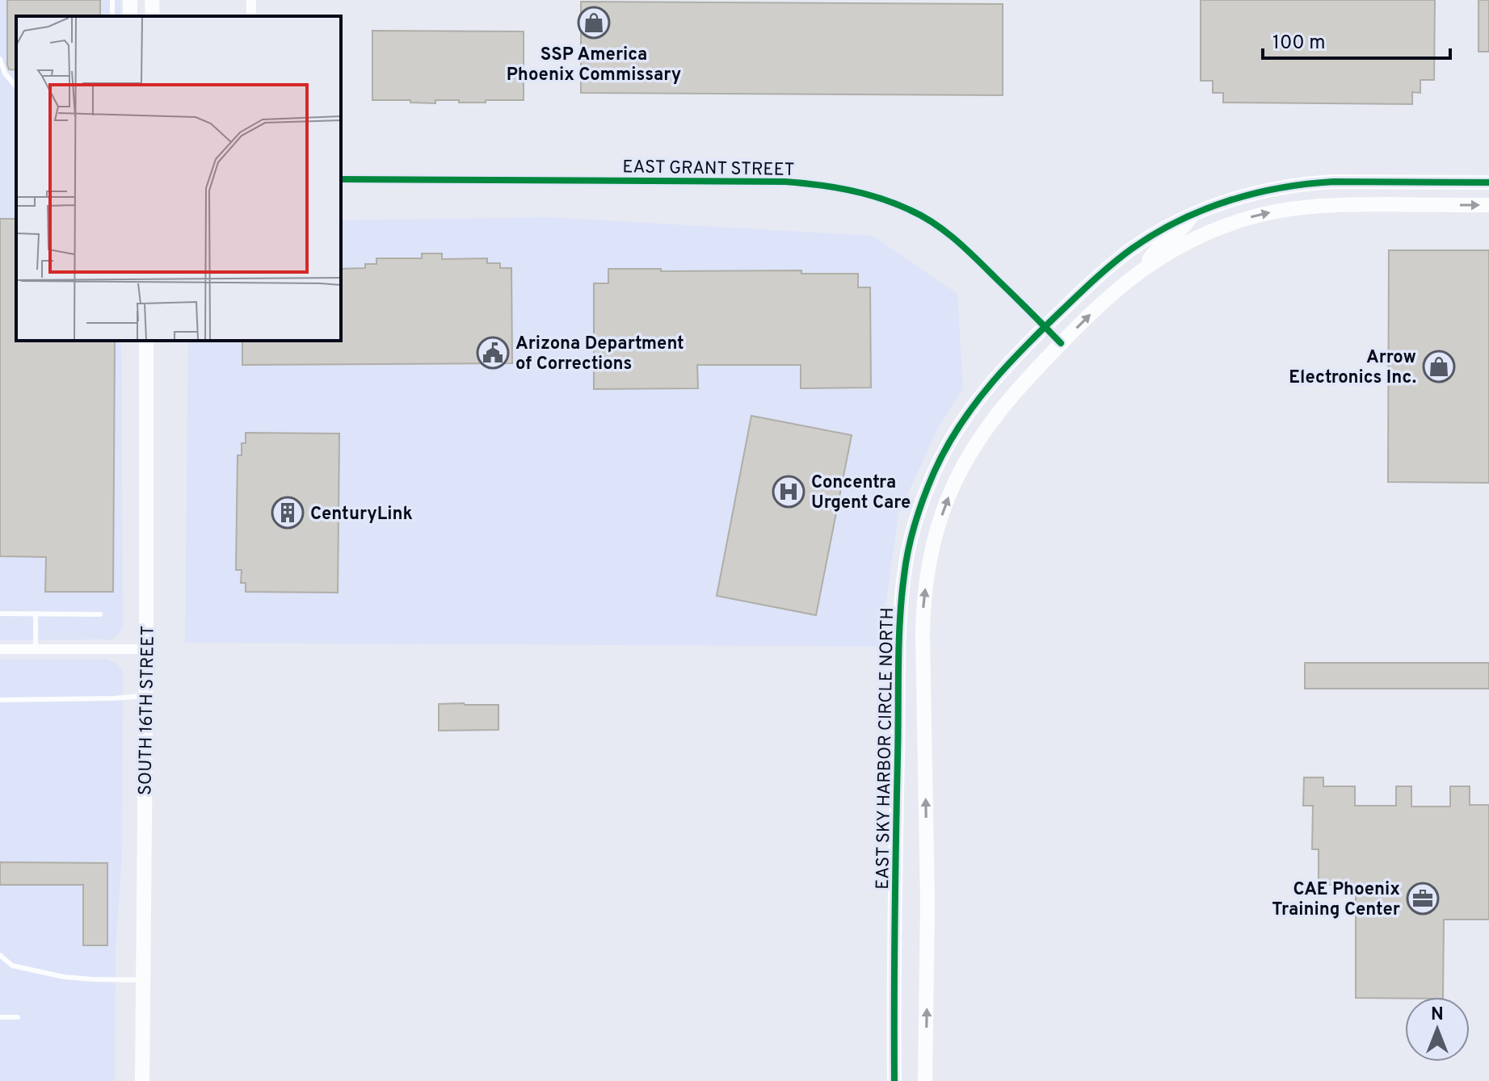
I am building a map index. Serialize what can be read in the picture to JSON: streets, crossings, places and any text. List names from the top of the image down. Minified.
{"streets":{"street":["EAST GRANT STREET","SOUTH 16TH STREET","EAST SKY HARBOR CIRCLE NORTH"]},"crossings":[["EAST GRANT STREET","EAST SKY HARBOR CIRCLE NORTH"]],"one_way":["EAST SKY HARBOR CIRCLE NORTH"],"places":{"shop":["SSP America Phoenix Commissary","Arrow Electronics Inc."],"public building":["Arizona Department of Corrections"],"hospital":["Concentra Urgent Care"],"building":["CenturyLink"],"office":["CAE Phoenix Training Center"]},"scale_bar":"100 m","north":"top"}
